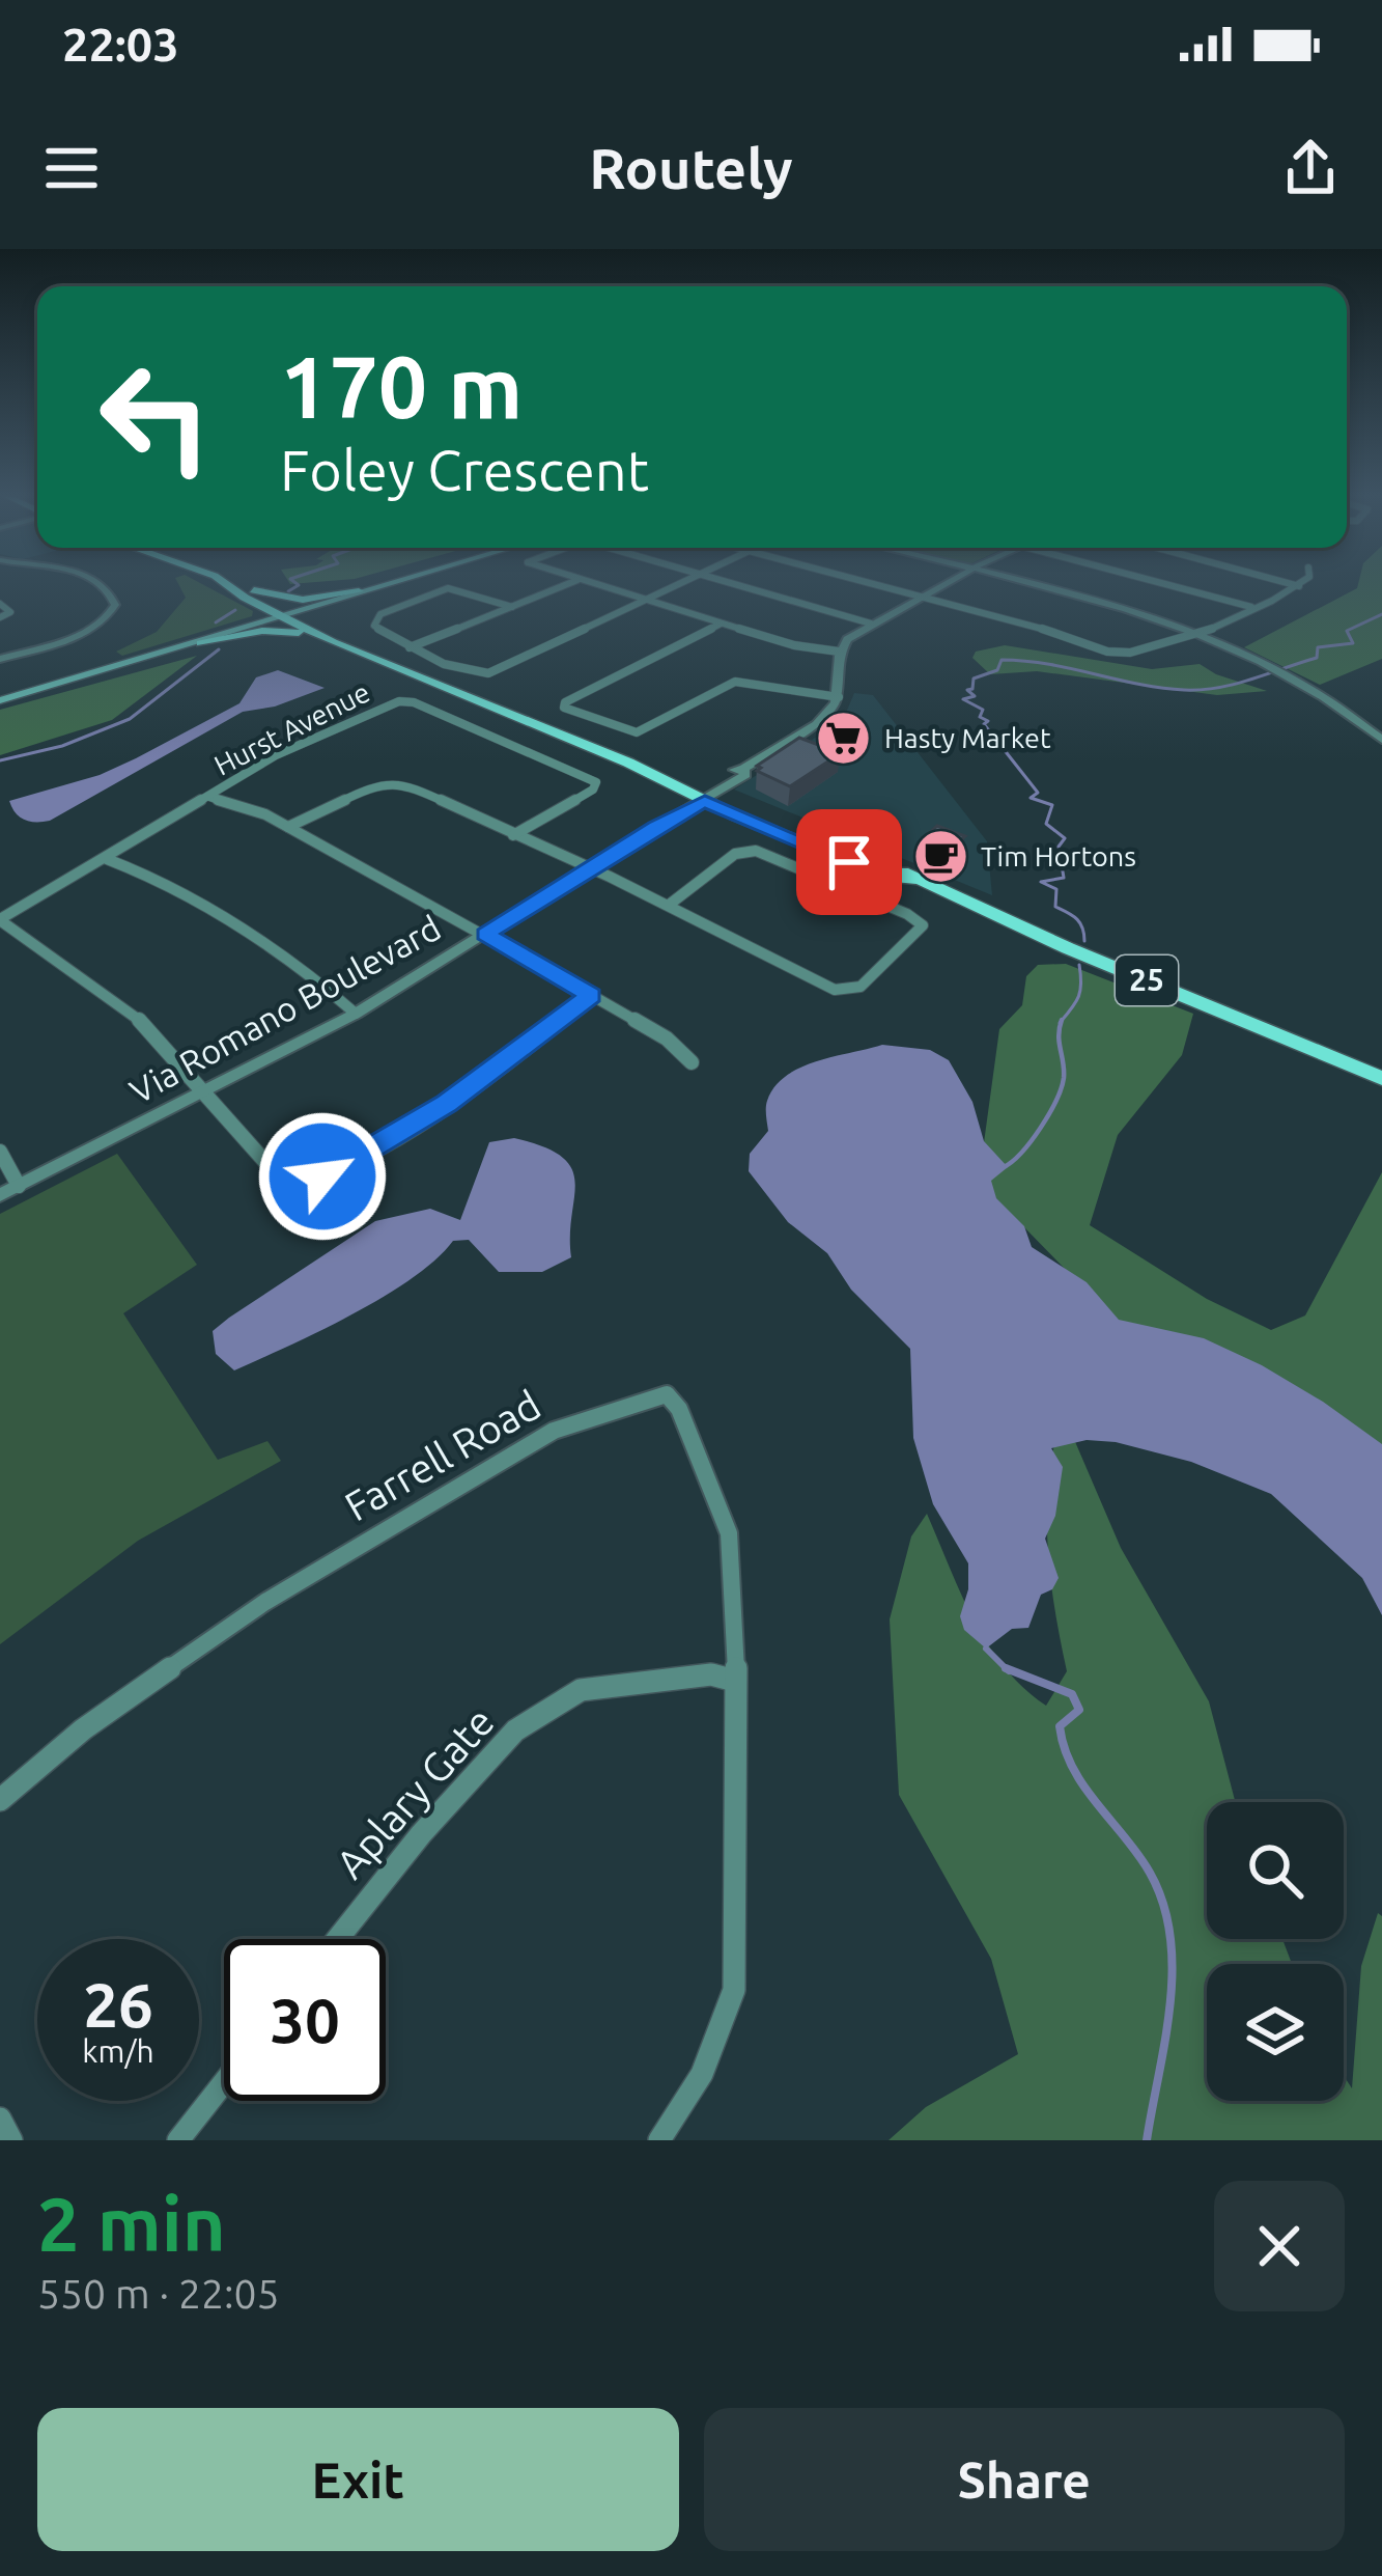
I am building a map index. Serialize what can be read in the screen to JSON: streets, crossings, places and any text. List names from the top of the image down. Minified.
{"streets":{"main road":["25"],"street":["Hurst Avenue","Via Romano Boulevard","Farrell Road","Aplary Gate"]},"crossings":[["25","Via Romano Boulevard"],["Farrell Road","Aplary Gate"]],"places":{"supermarket":["Hasty Market"],"cafe":["Tim Hortons"]},"page":{"status":"22:03","header":"Routely","turn":["170 m","Foley Crescent"],"speed":"26 km/h","limit":"30","heading":["2 min","550 m · 22:05"],"buttons":["Exit","Share"]}}
